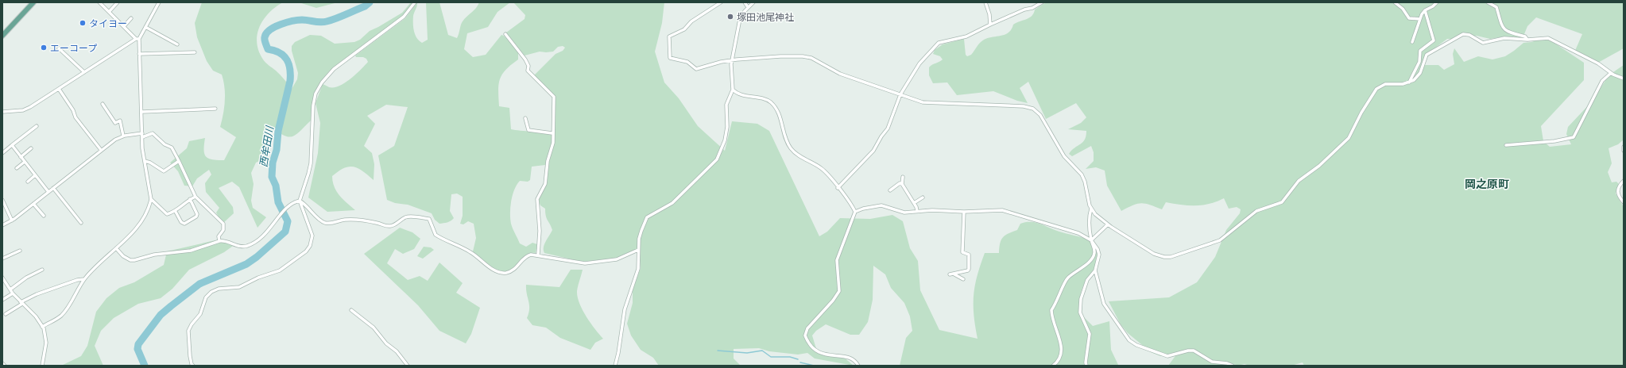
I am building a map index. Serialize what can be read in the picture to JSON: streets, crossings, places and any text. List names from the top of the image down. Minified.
{"districts":["岡之原町"],"water":["西牟田川"],"places":["塚田池尾神社","タイヨー","エーコープ"]}
